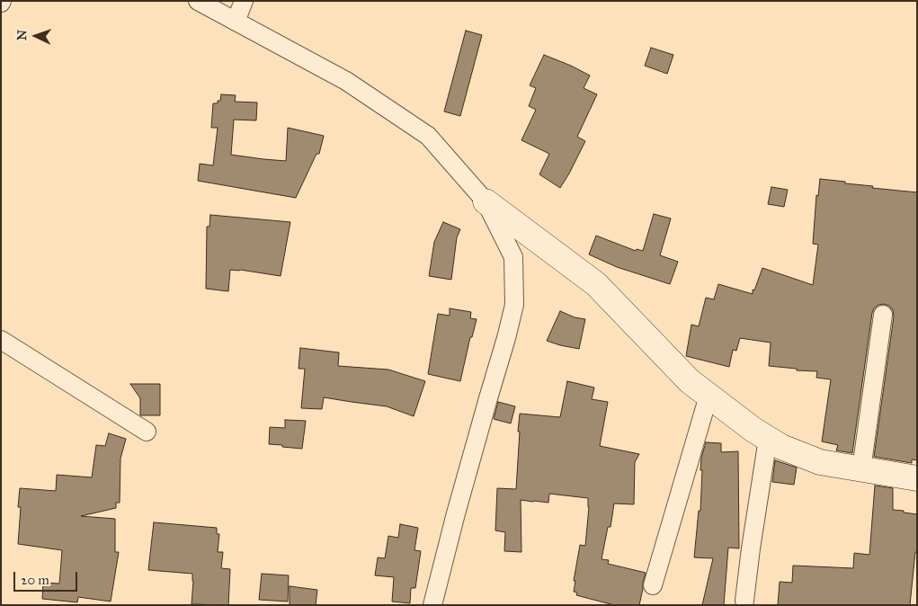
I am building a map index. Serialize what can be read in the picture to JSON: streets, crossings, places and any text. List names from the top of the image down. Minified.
{"scale_bar":"20 m","north":"left"}
